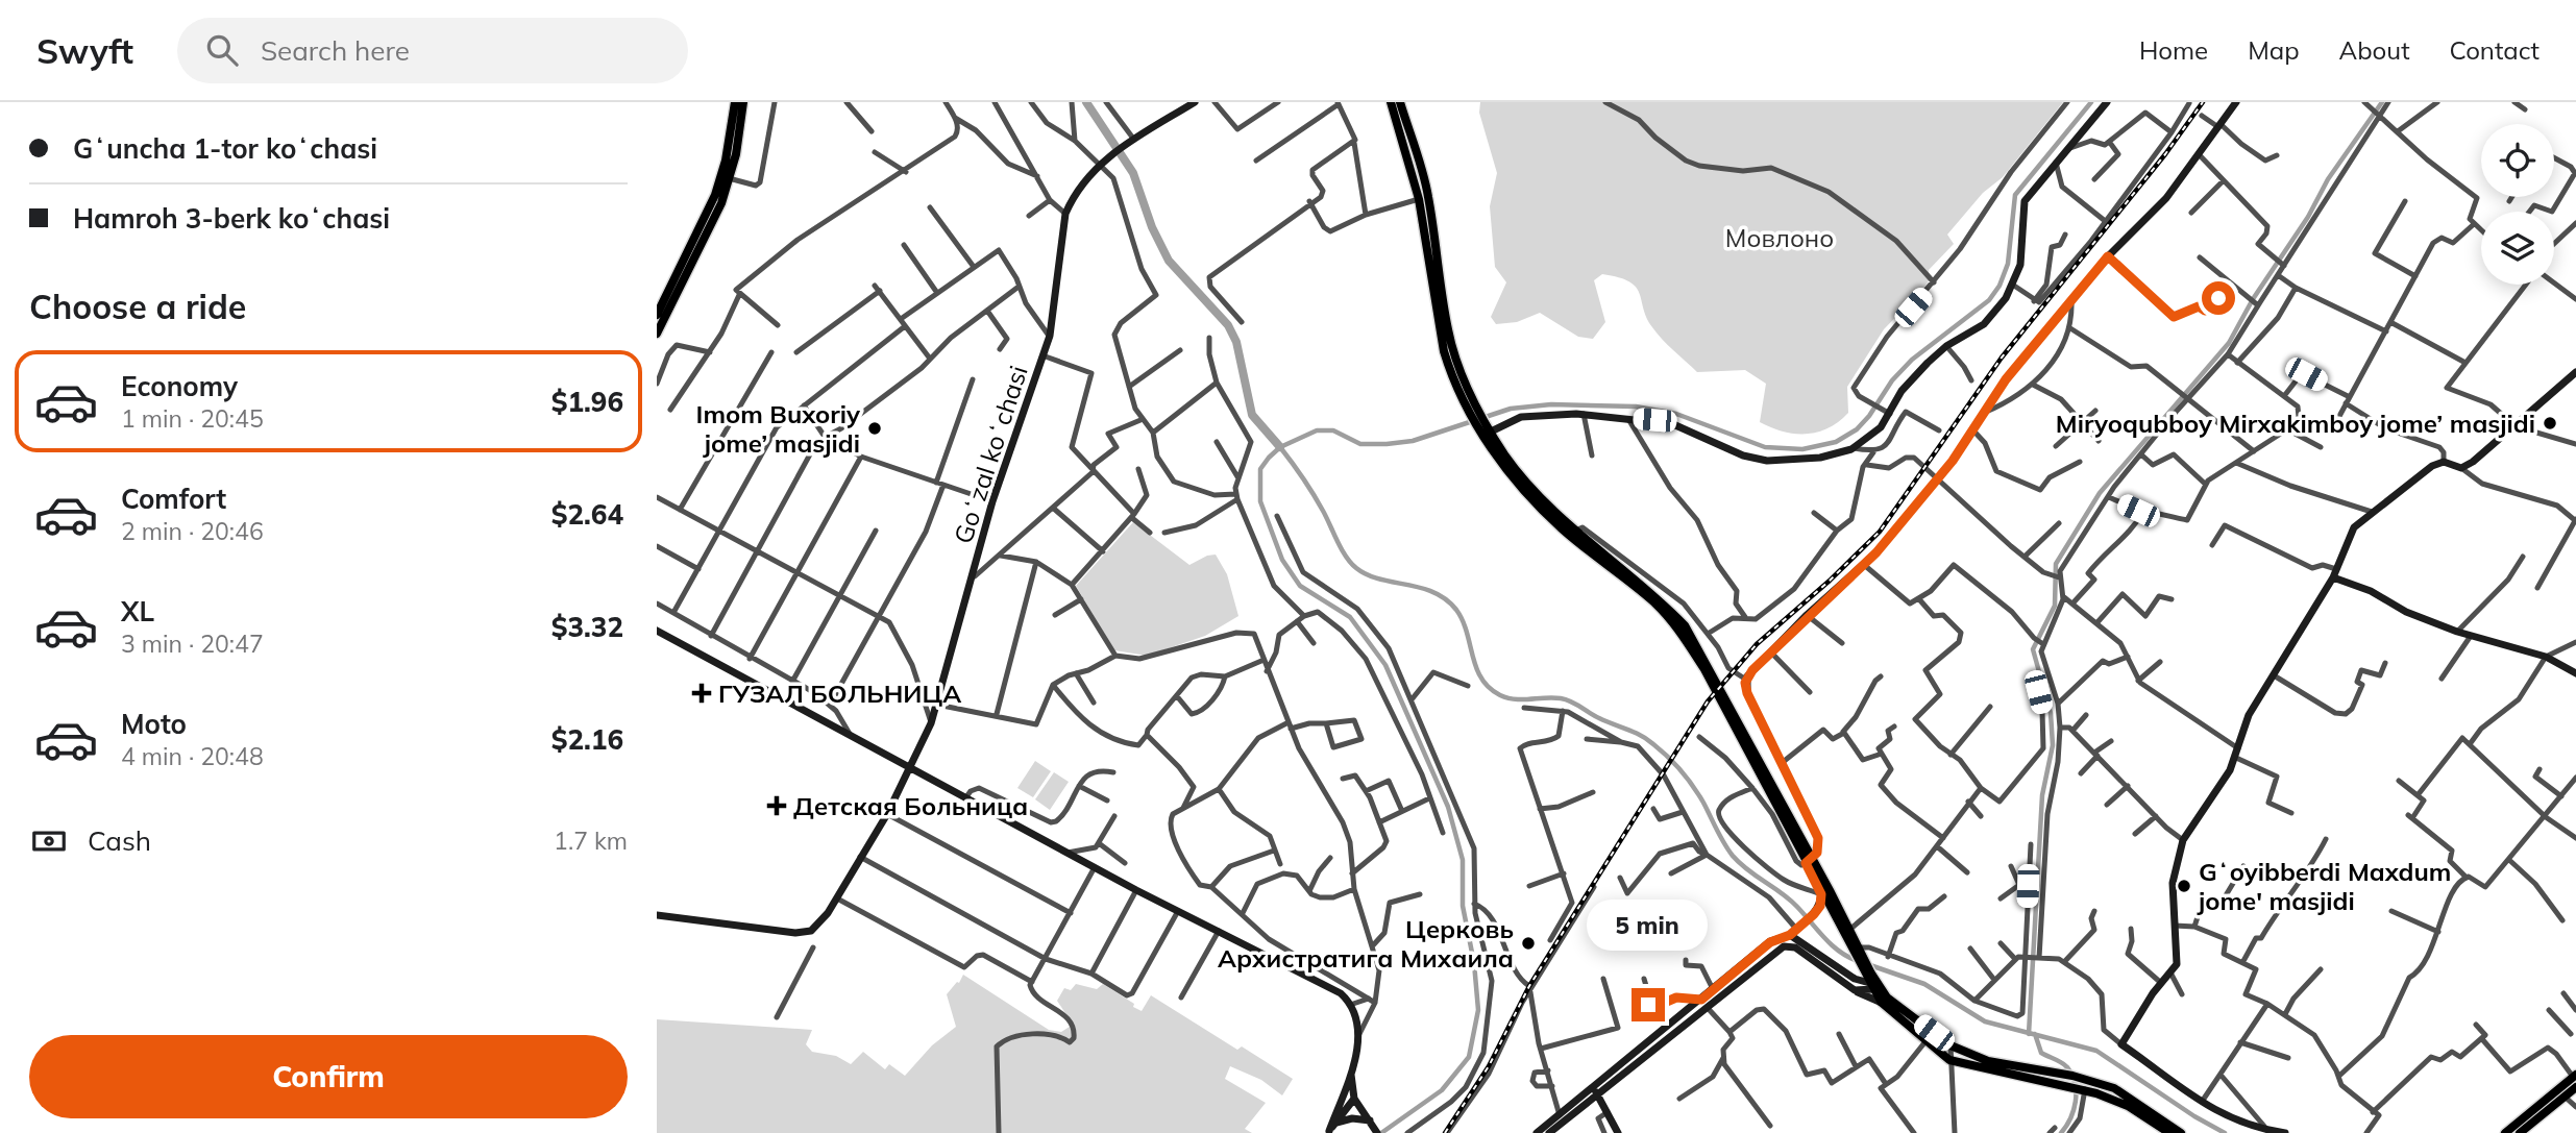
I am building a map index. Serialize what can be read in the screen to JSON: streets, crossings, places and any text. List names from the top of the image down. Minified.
{"streets":{"street":["Goʻzal koʻchasi"]},"parks":["Мовлоно"],"places":{"other":["Miryoqubboy Mirxakimboy jome’ masjidi","Imom Buxoriy jome’ masjidi","Gʻoyibberdi Maxdum jome' masjidi","Церковь Архистратига Михаила"],"health":["ГУЗАЛ БОЛЬНИЦА","Детская Больница"]},"page":{"header":"Swyft","search":"Search here","nav":["Home","Map","About","Contact"],"banner":["Gʻuncha 1-tor koʻchasi","Hamroh 3-berk koʻchasi"],"heading":"Choose a ride","list":[{"name":"Economy","note":"1 min · 20:45","value":"$1.96"},{"name":"Comfort","note":"2 min · 20:46","value":"$2.64"},{"name":"XL","note":"3 min · 20:47","value":"$3.32"},{"name":"Moto","note":"4 min · 20:48","value":"$2.16"}],"pay":["Cash","1.7 km"],"bubble":"5 min","buttons":"Confirm"}}
